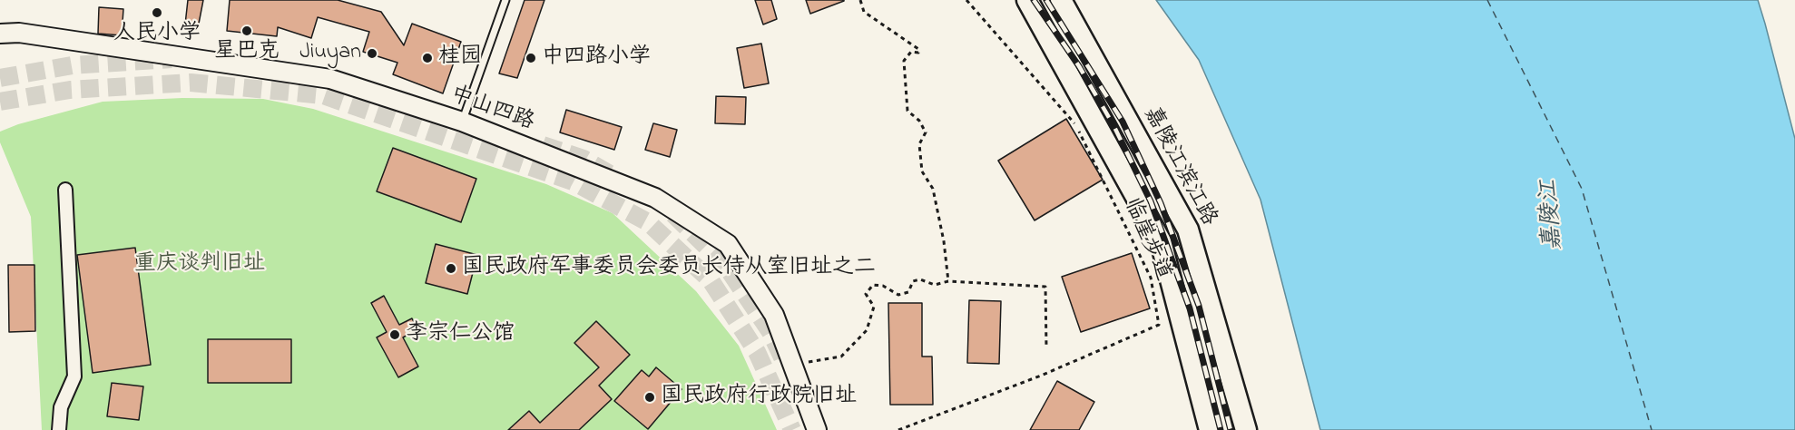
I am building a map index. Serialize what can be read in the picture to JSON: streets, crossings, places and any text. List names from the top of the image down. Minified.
{"streets":{"main road":["嘉陵江滨江路"],"street":["中山四路"],"path":["临崖步道"]},"water":["嘉陵江"],"parks":["重庆谈判旧址"],"places":["人民小学","星巴克","Jiuyan","桂园","中四路小学","国民政府军事委员会委员长侍从室旧址之二","李宗仁公馆","国民政府行政院旧址"]}
